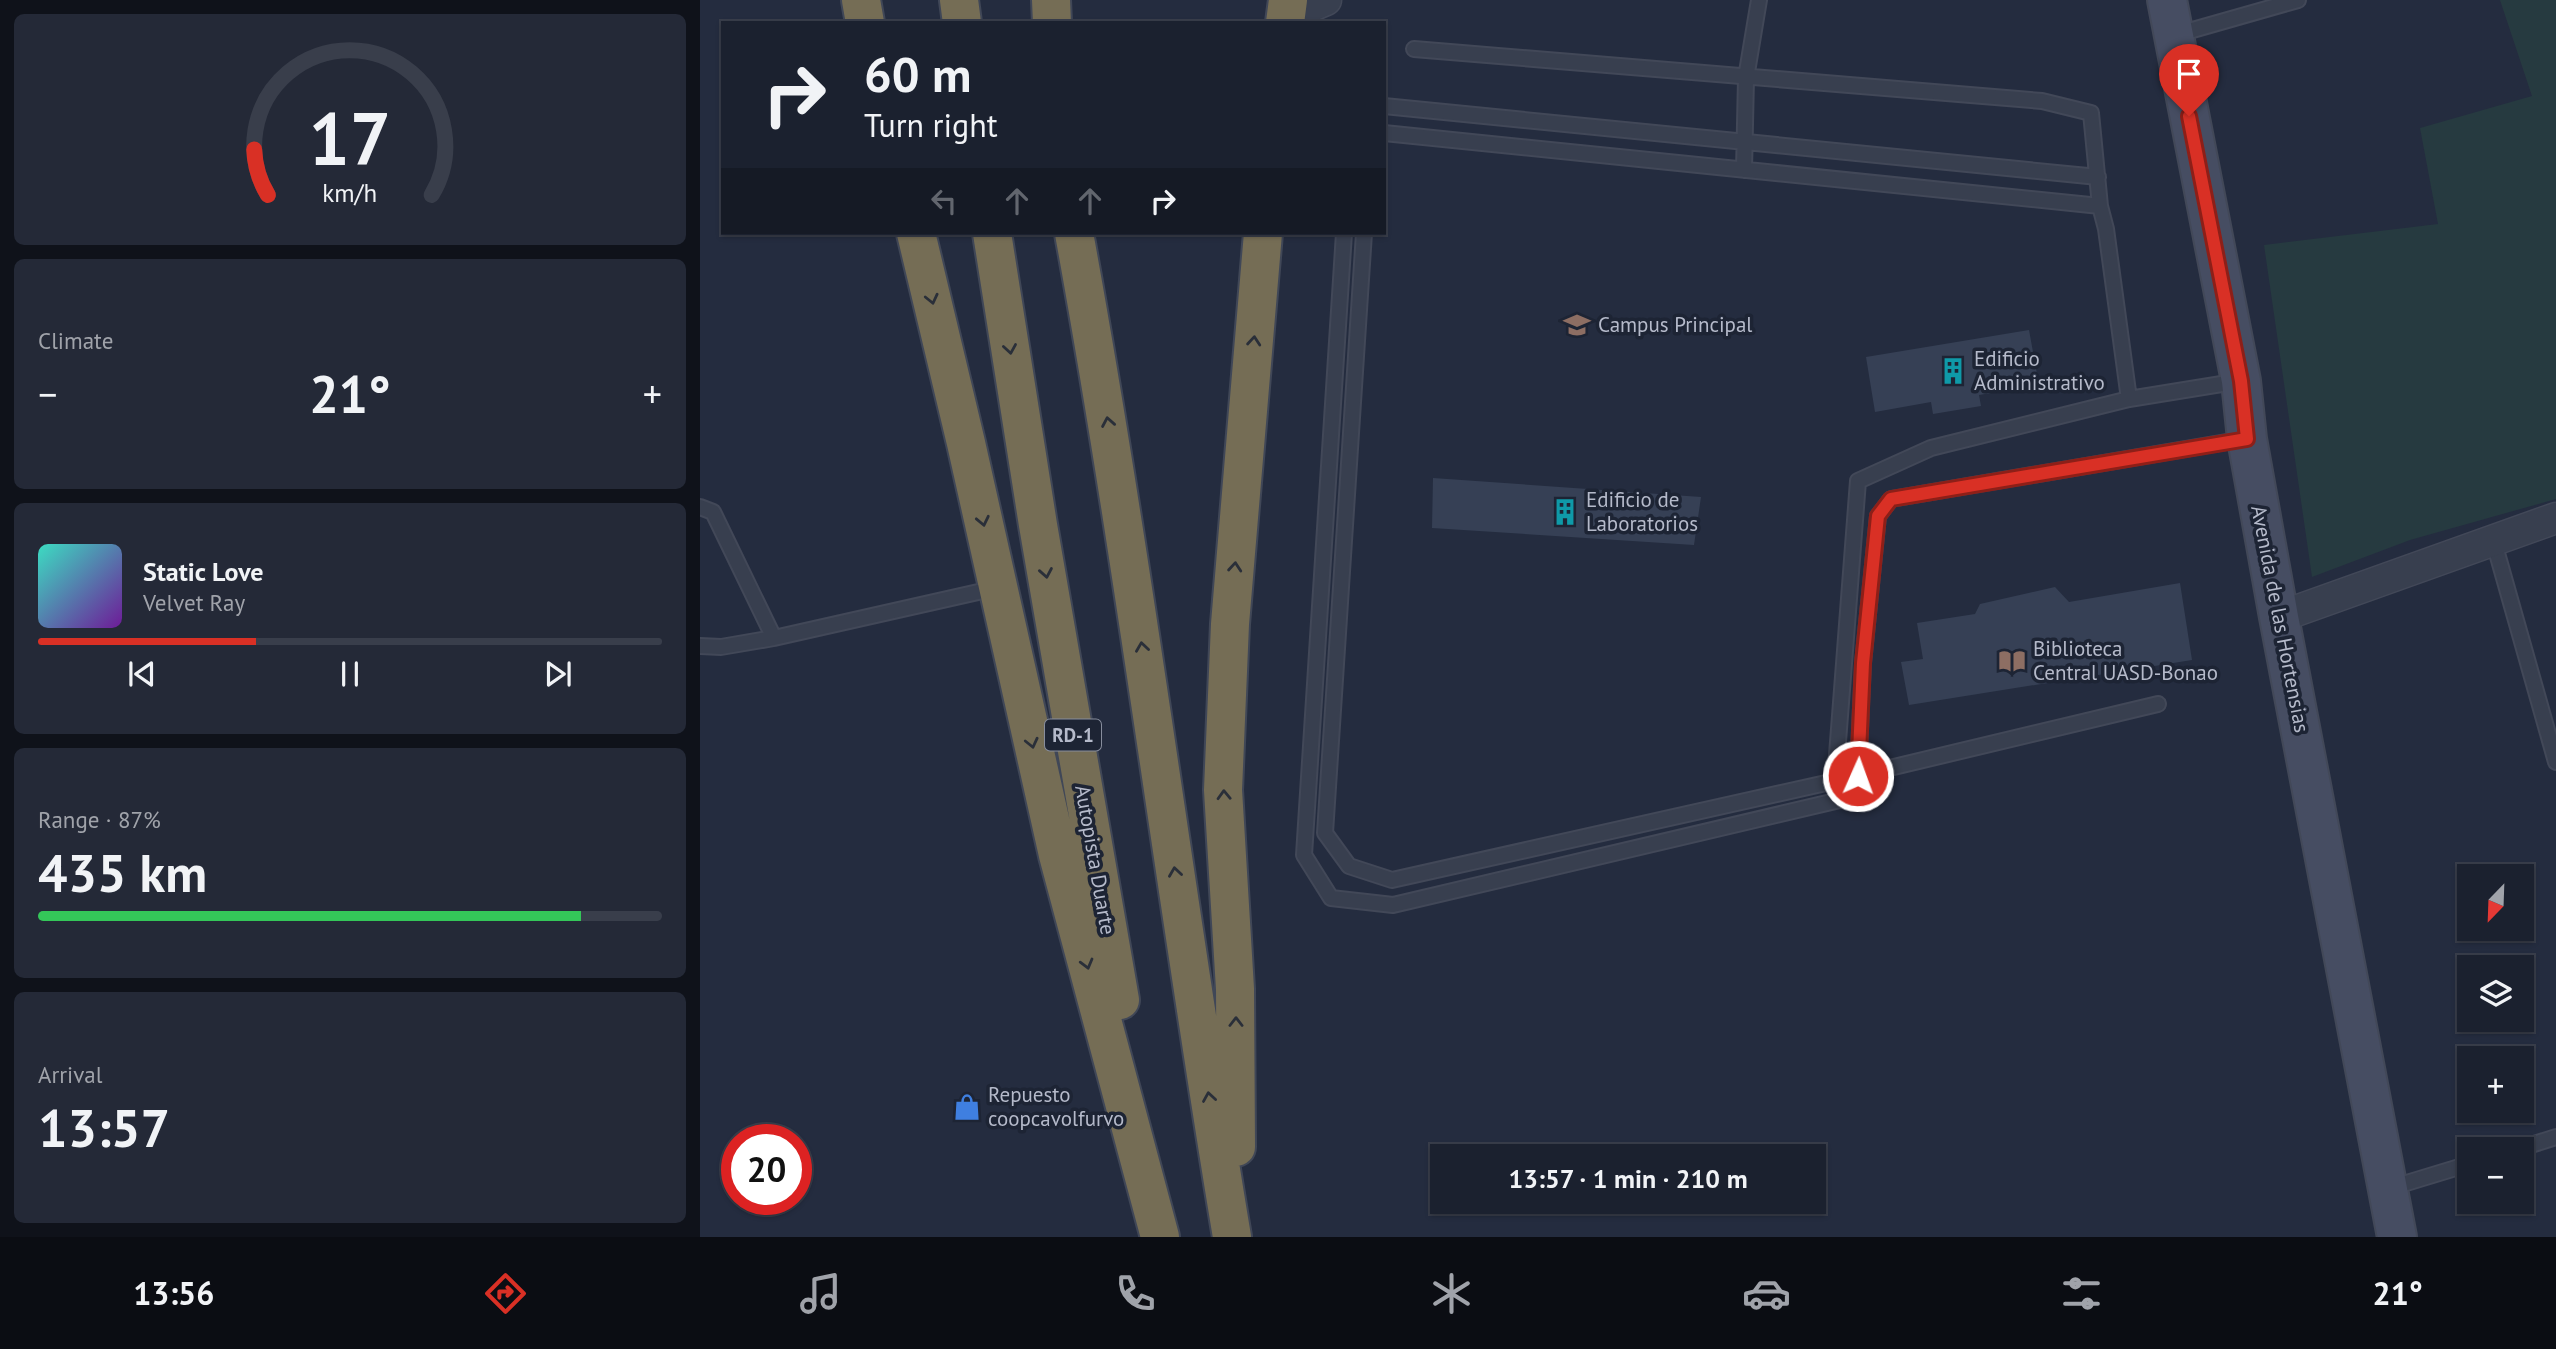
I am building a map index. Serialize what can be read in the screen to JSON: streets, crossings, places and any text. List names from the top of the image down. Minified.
{"streets":{"highway":["RD-1","Autopista Duarte"],"main road":["Avenida de las Hortensias"]},"places":{"school or university":["Campus Principal"],"building":["Edificio Administrativo","Edificio de Laboratorios"],"library":["Biblioteca Central UASD-Bonao"],"shop":["Repuesto coopcavolfurvo"]},"north":"bottom left","page":{"turn":["60 m","Turn right"],"tile":["Climate",["Range · 87%","435 km"],["Arrival","13:57"]],"heat":["−","21°","+"],"song":["Static Love","Velvet Ray"],"map_buttons":["+","−"],"limit":"20","trip":"13:57 · 1 min · 210 m","tabs":["13:56","21°"],"gauge":["17","km/h"]}}
